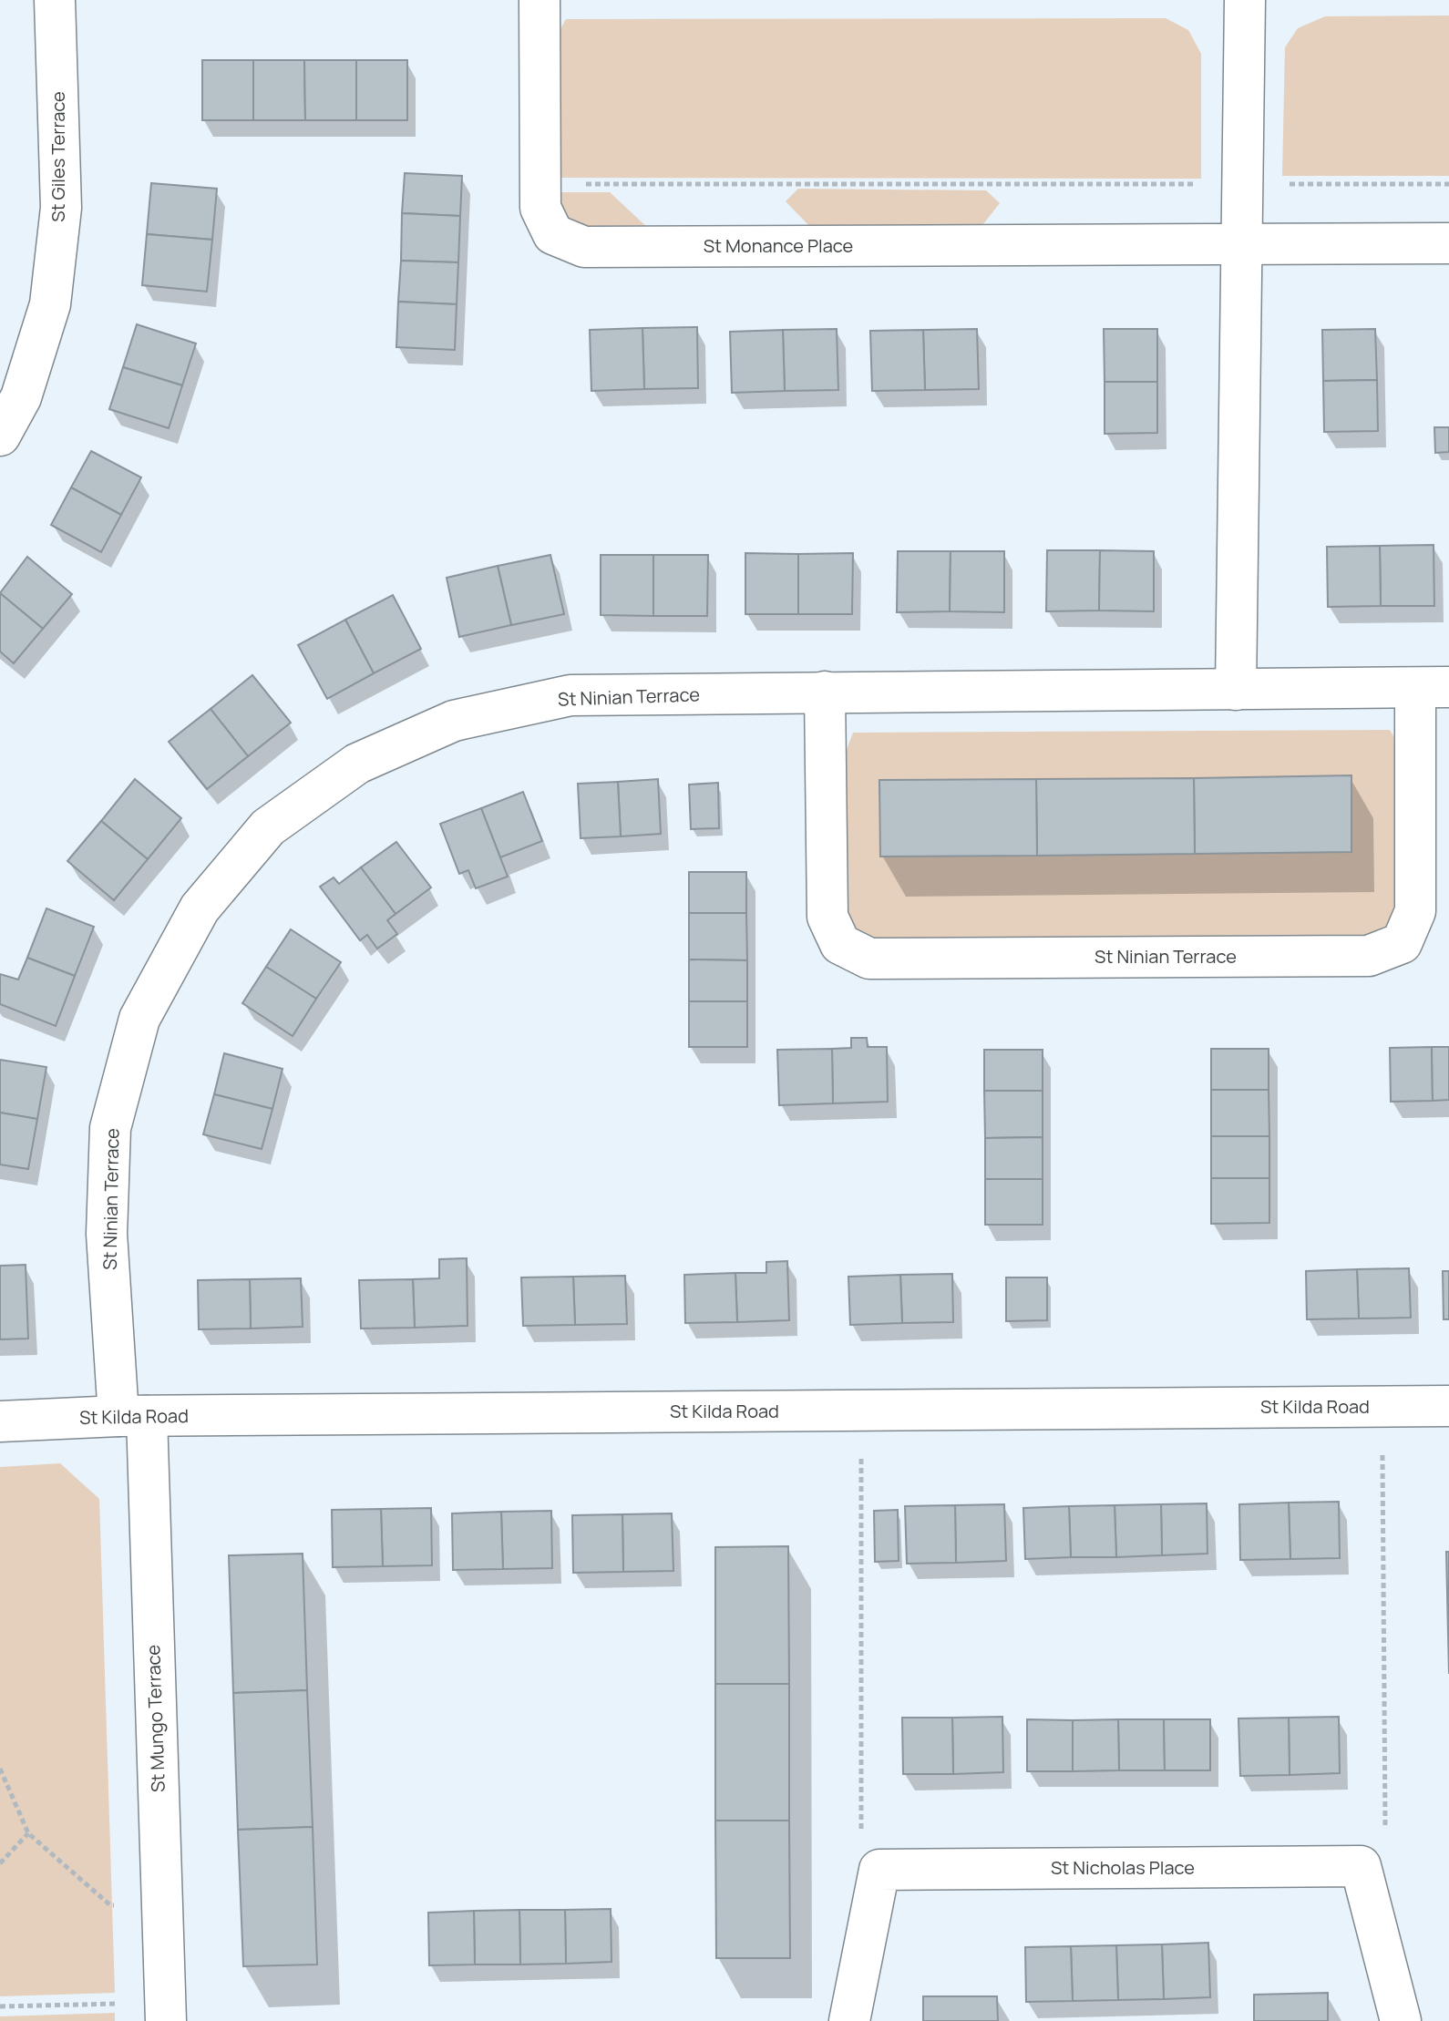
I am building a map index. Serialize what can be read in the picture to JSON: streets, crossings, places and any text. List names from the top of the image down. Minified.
{"streets":{"street":["St Giles Terrace","St Monance Place","St Ninian Terrace","St Kilda Road","St Mungo Terrace","St Nicholas Place"]},"crossings":[["St Ninian Terrace","St Kilda Road"],["St Ninian Terrace","St Mungo Terrace"],["St Kilda Road","St Mungo Terrace"]]}
